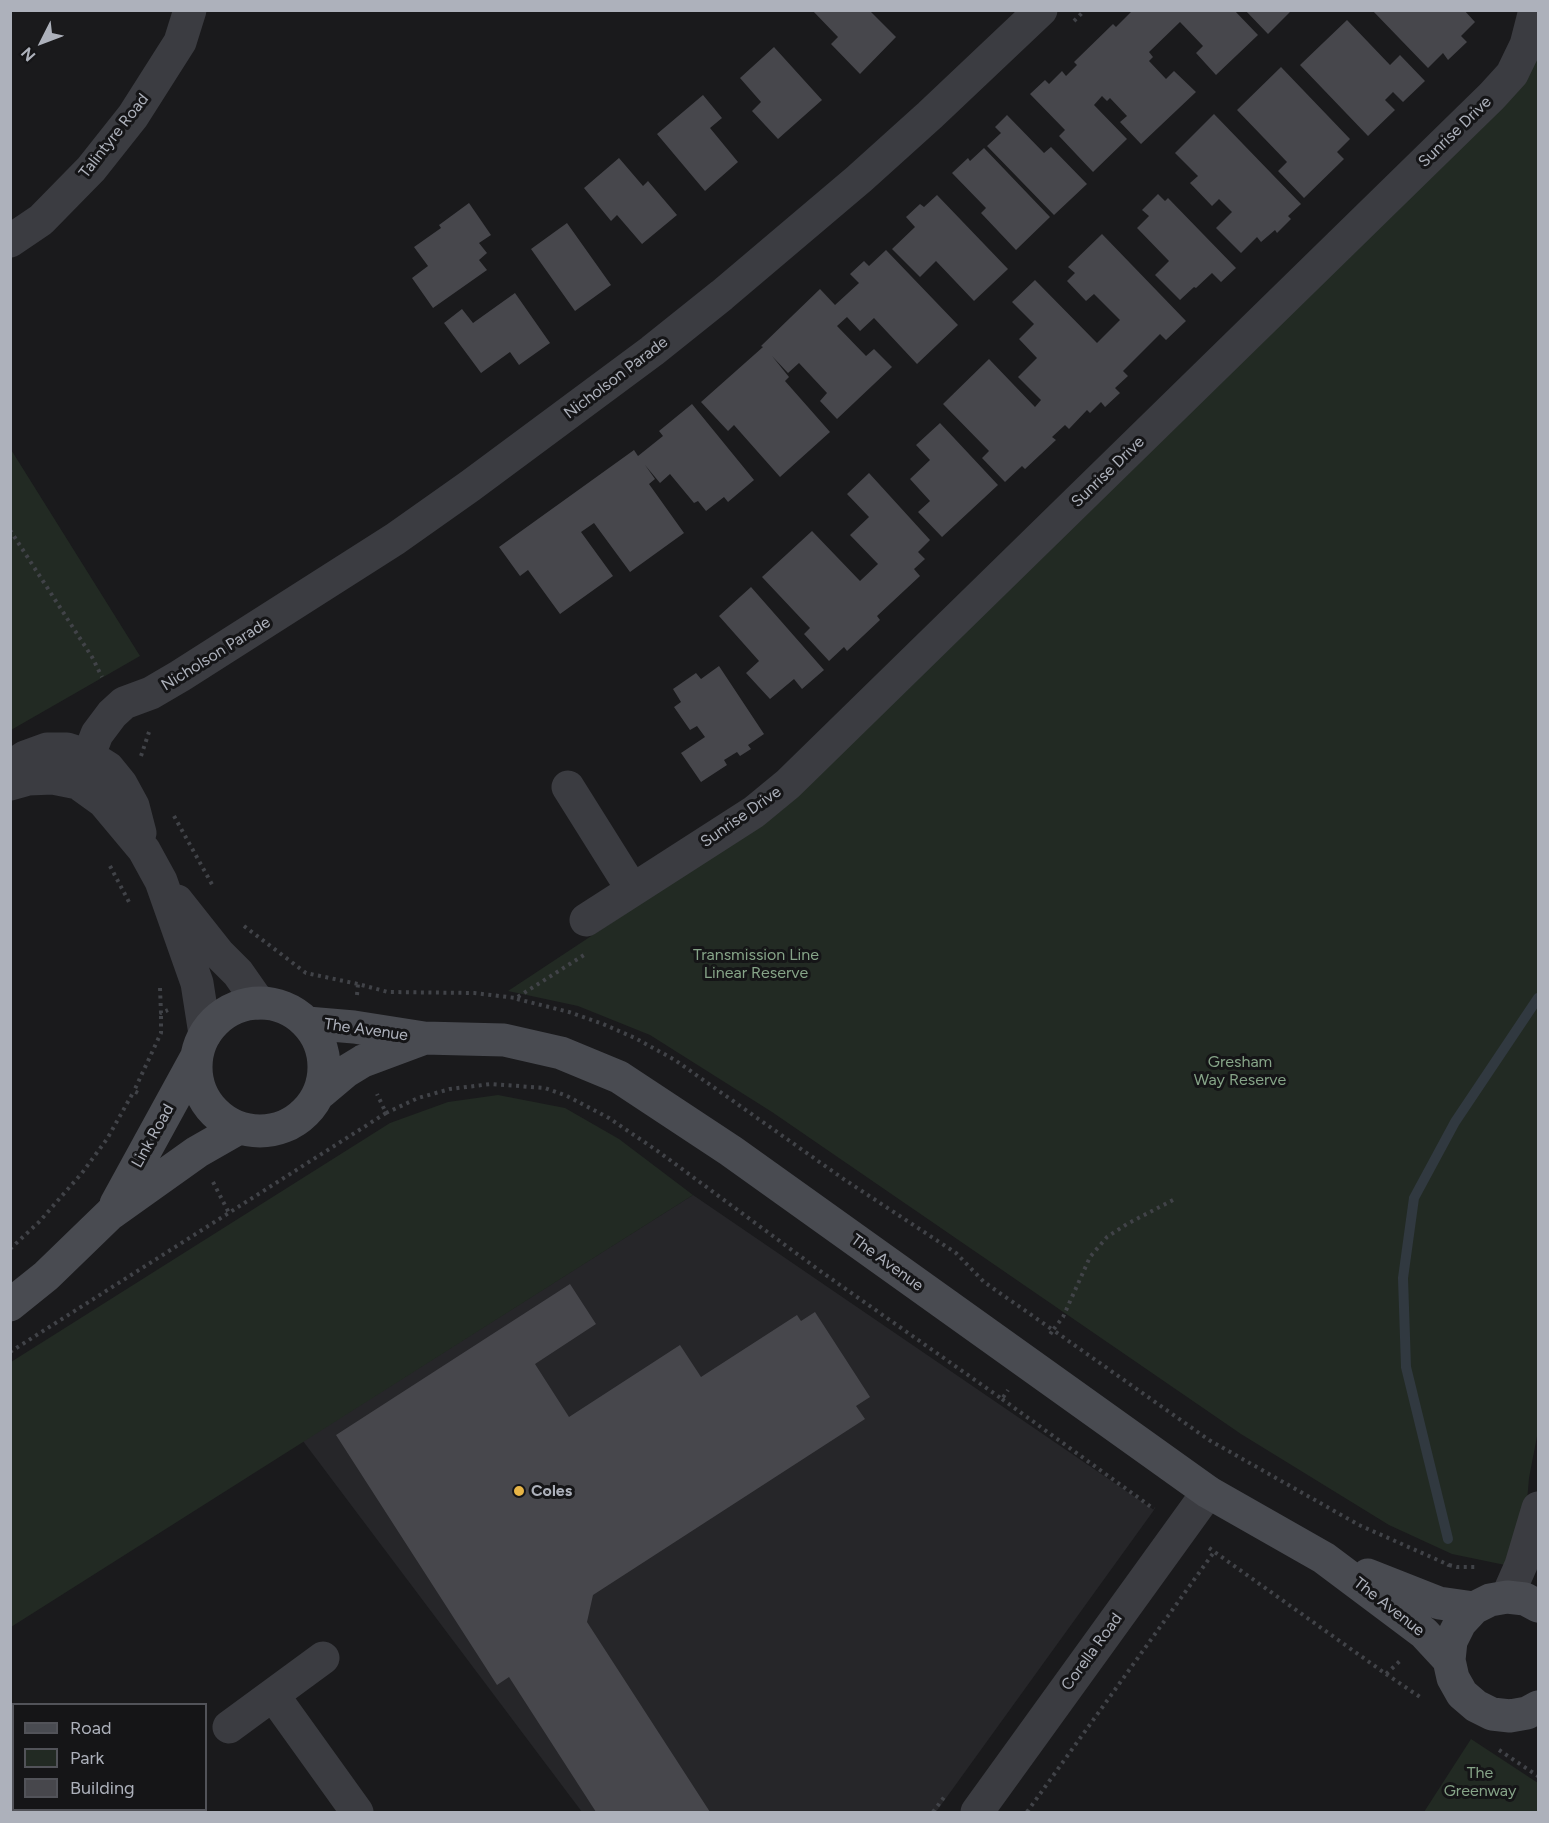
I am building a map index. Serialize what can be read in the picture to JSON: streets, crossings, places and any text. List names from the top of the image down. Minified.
{"streets":{"street":["Sunrise Drive","Talintyre Road","Nicholson Parade","The Avenue","Link Road","Corella Road"]},"crossings":[["The Avenue","Link Road"],["The Avenue","Corella Road"]],"parks":["Transmission Line Linear Reserve","Gresham Way Reserve","The Greenway"],"places":["Coles"],"legend":["Road","Park","Building"],"north":"bottom left"}
